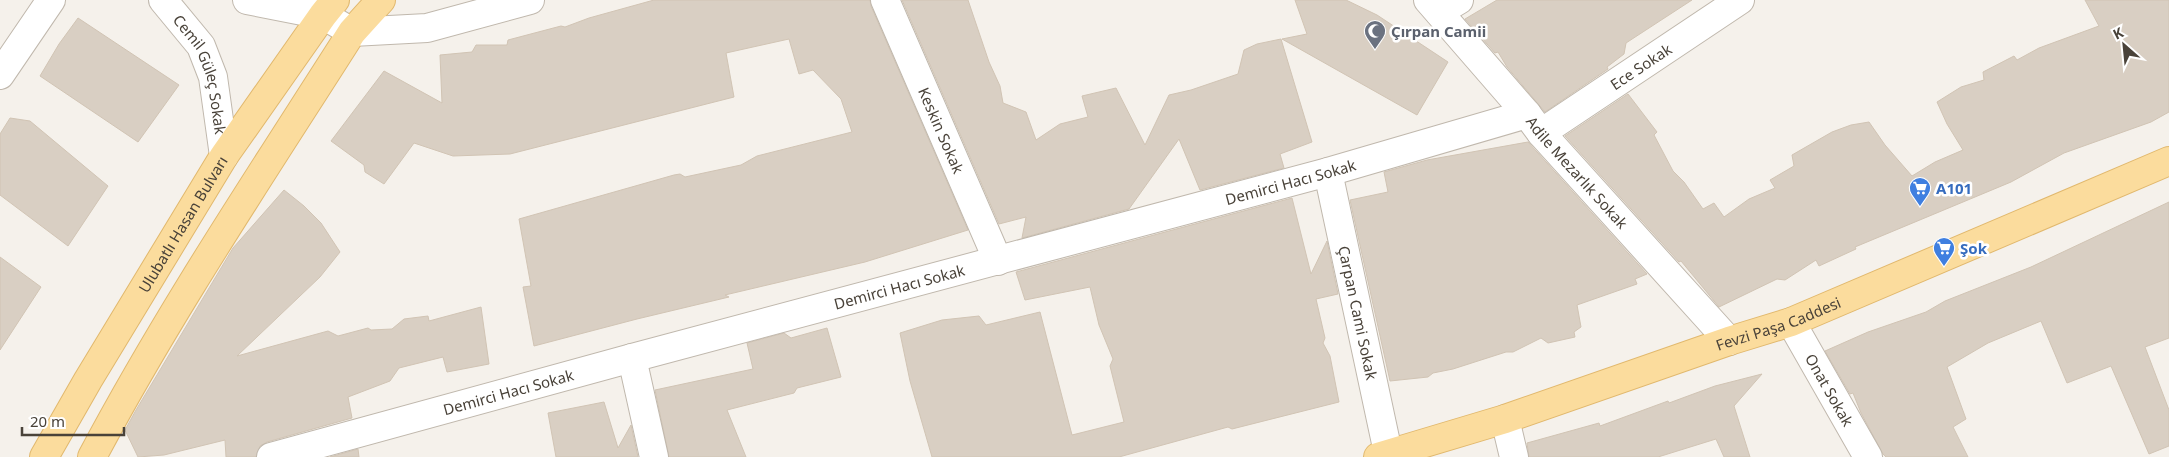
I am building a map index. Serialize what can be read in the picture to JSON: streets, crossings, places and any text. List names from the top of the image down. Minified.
{"streets":{"main road":["Ulubatlı Hasan Bulvarı","Fevzi Paşa Caddesi"],"street":["Ece Sokak","Cemil Güleç Sokak","Keskin Sokak","Adile Mezarlık Sokak","Demirci Hacı Sokak","Çarpan Cami Sokak","Onat Sokak"]},"crossings":[["Ece Sokak","Adile Mezarlık Sokak"],["Ece Sokak","Demirci Hacı Sokak"],["Cemil Güleç Sokak","Ulubatlı Hasan Bulvarı"],["Keskin Sokak","Demirci Hacı Sokak"],["Adile Mezarlık Sokak","Demirci Hacı Sokak"],["Adile Mezarlık Sokak","Fevzi Paşa Caddesi"],["Demirci Hacı Sokak","Çarpan Cami Sokak"],["Çarpan Cami Sokak","Fevzi Paşa Caddesi"],["Fevzi Paşa Caddesi","Onat Sokak"]],"places":{"mosque":["Çırpan Camii"],"supermarket":["A101","Şok"]},"scale_bar":"20 m","north":"top left"}
